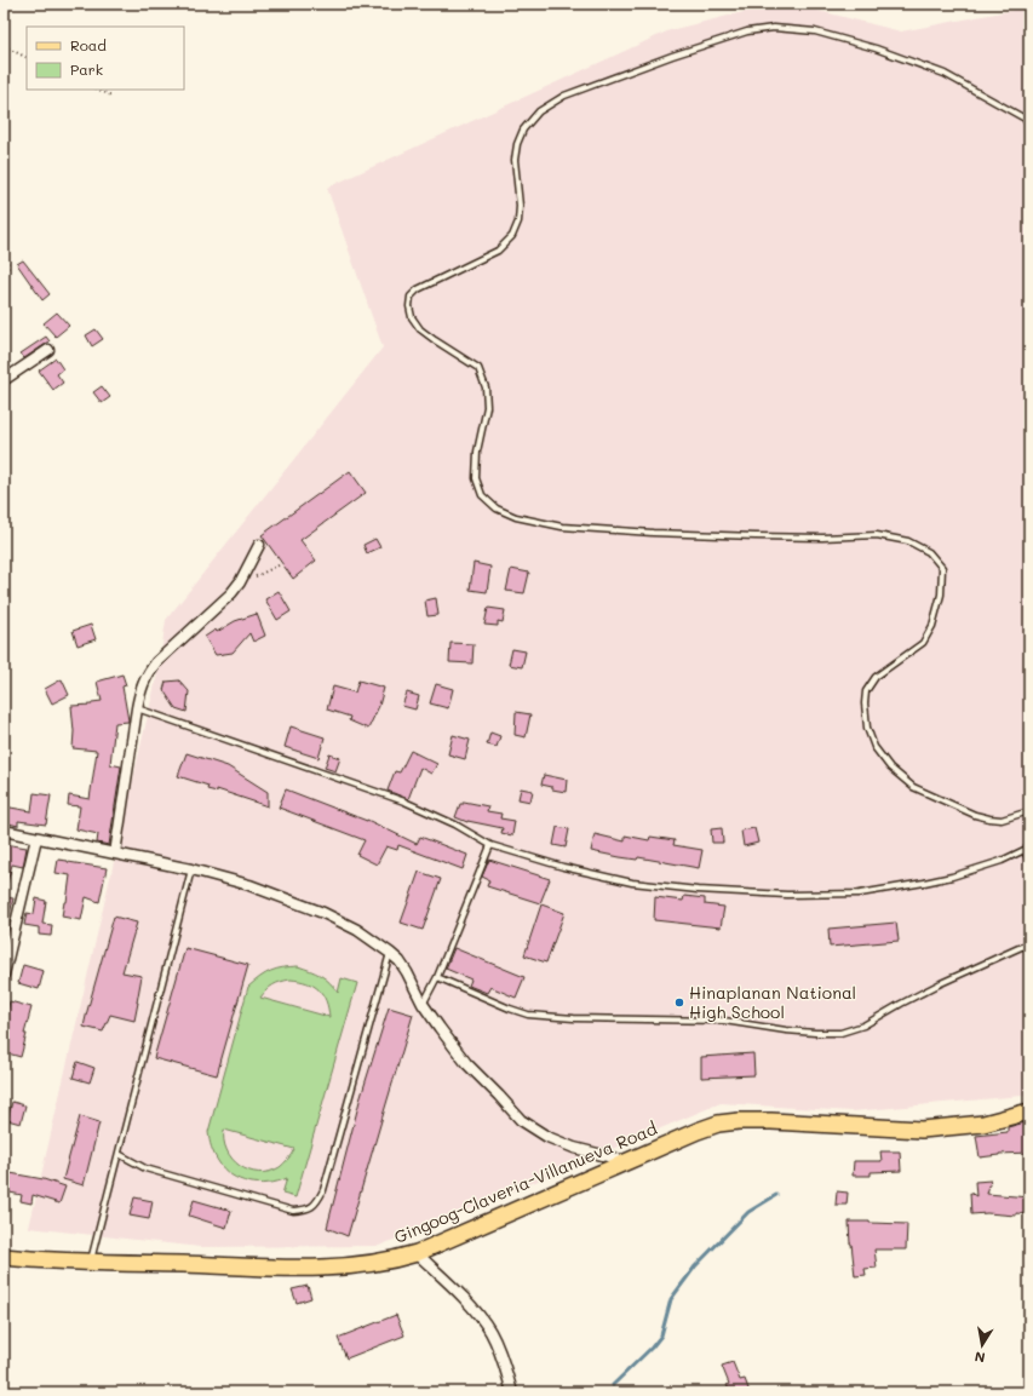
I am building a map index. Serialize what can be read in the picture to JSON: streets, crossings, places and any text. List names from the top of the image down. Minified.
{"streets":{"main road":["Gingoog-Claveria-Villanueva Road"]},"places":["Hinaplanan National High School"],"legend":["Road","Park"],"north":"bottom"}
